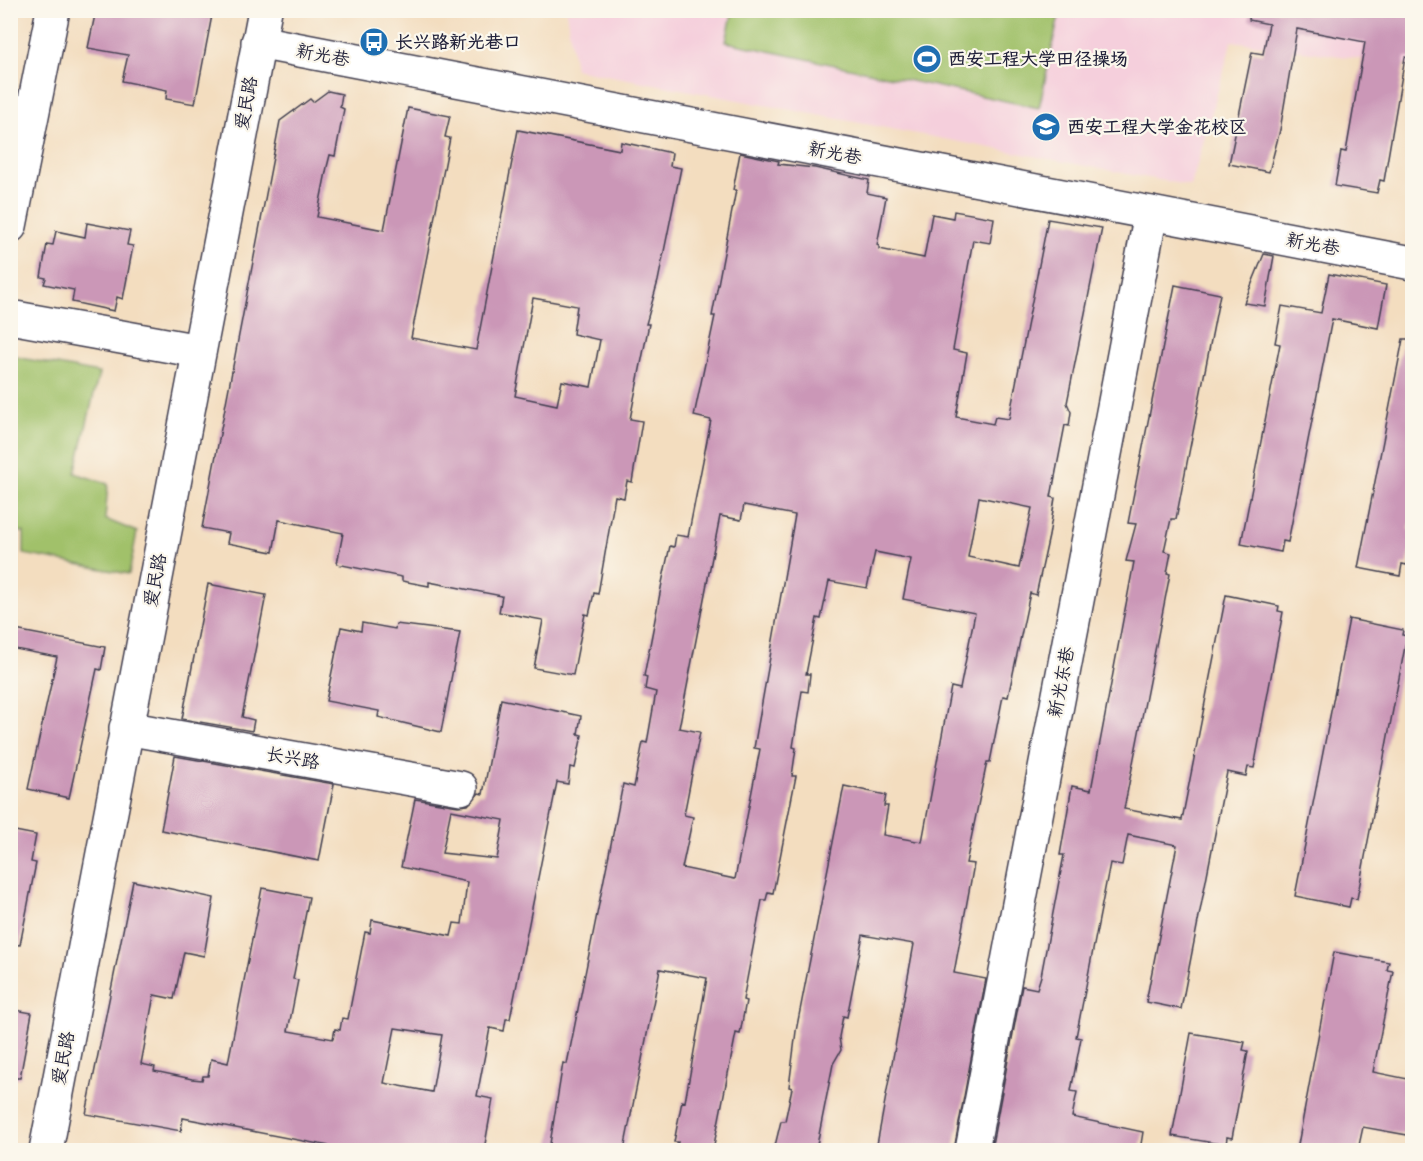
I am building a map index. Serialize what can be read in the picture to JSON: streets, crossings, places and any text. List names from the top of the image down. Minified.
{"streets":{"street":["新光巷","爱民路","新光东巷","长兴路"]},"crossings":[["新光巷","爱民路"],["新光巷","新光东巷"],["爱民路","长兴路"]],"places":{"bus stop":["长兴路新光巷口"],"sports":["西安工程大学田径操场"],"school or university":["西安工程大学金花校区"]}}
